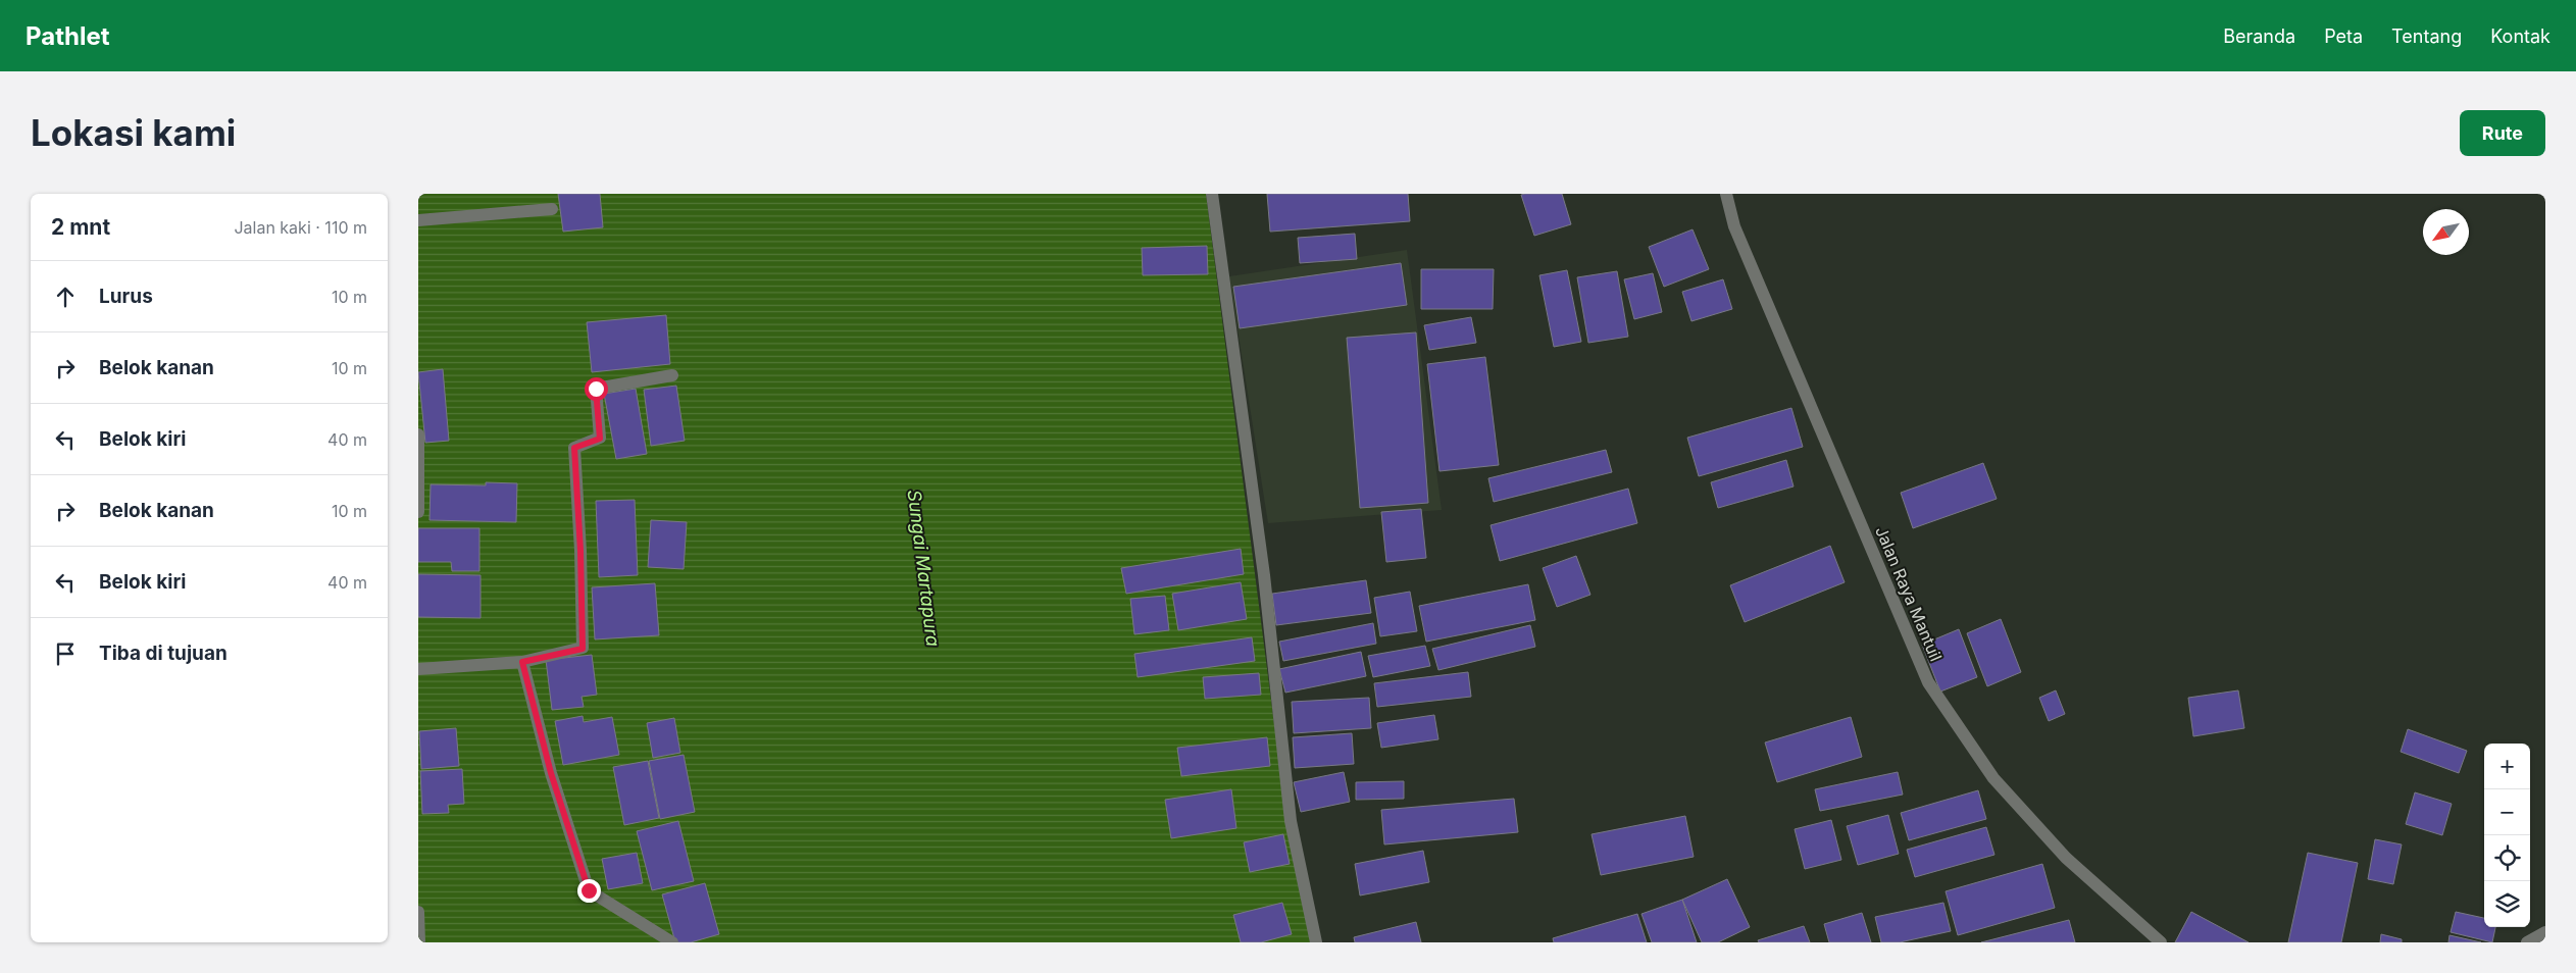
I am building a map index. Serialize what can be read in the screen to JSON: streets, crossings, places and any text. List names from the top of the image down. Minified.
{"streets":{"street":["Jalan Raya Mantuil"]},"water":["Sungai Martapura"],"north":"bottom left","page":{"header":"Pathlet","nav":["Beranda","Peta","Tentang","Kontak"],"buttons":"Rute","title":"Lokasi kami","heading":["2 mnt","Jalan kaki · 110 m"],"list":[["Lurus","10 m"],["Belok kanan","10 m"],["Belok kiri","40 m"],["Belok kanan","10 m"],["Belok kiri","40 m"],"Tiba di tujuan"],"map_buttons":["+","−"]}}
